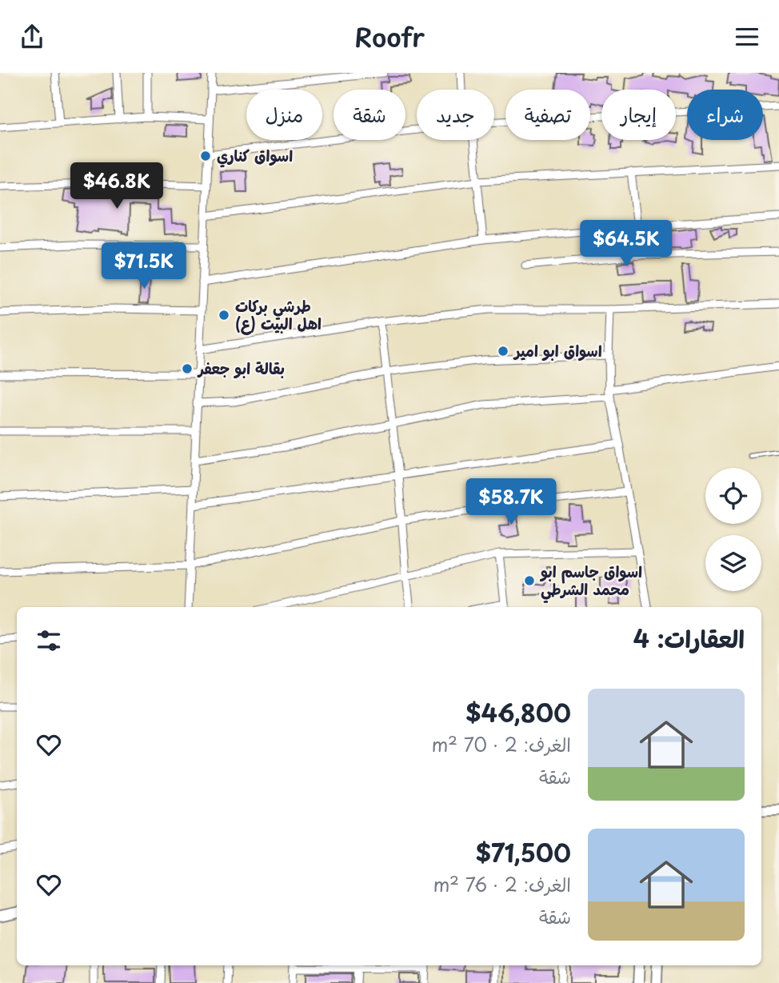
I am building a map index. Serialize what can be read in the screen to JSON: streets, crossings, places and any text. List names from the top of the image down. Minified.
{"places":["اسواق كناري","طرشي بركات اهل البيت (ع)","اسواق ابو امير","بقالة ابو جعفر","اسواق جاسم ابو محمد الشرطي"],"page":{"header":"Roofr","chip":["شراء","إيجار","تصفية","جديد","شقة","منزل"],"price":["$46.8K","$64.5K","$71.5K","$58.7K"],"heading":"العقارات: 4","list":[{"name":"$46,800","note":"الغرف: 2 · 70 m² · شقة"},{"name":"$71,500","note":"الغرف: 2 · 76 m² · شقة"}]}}
